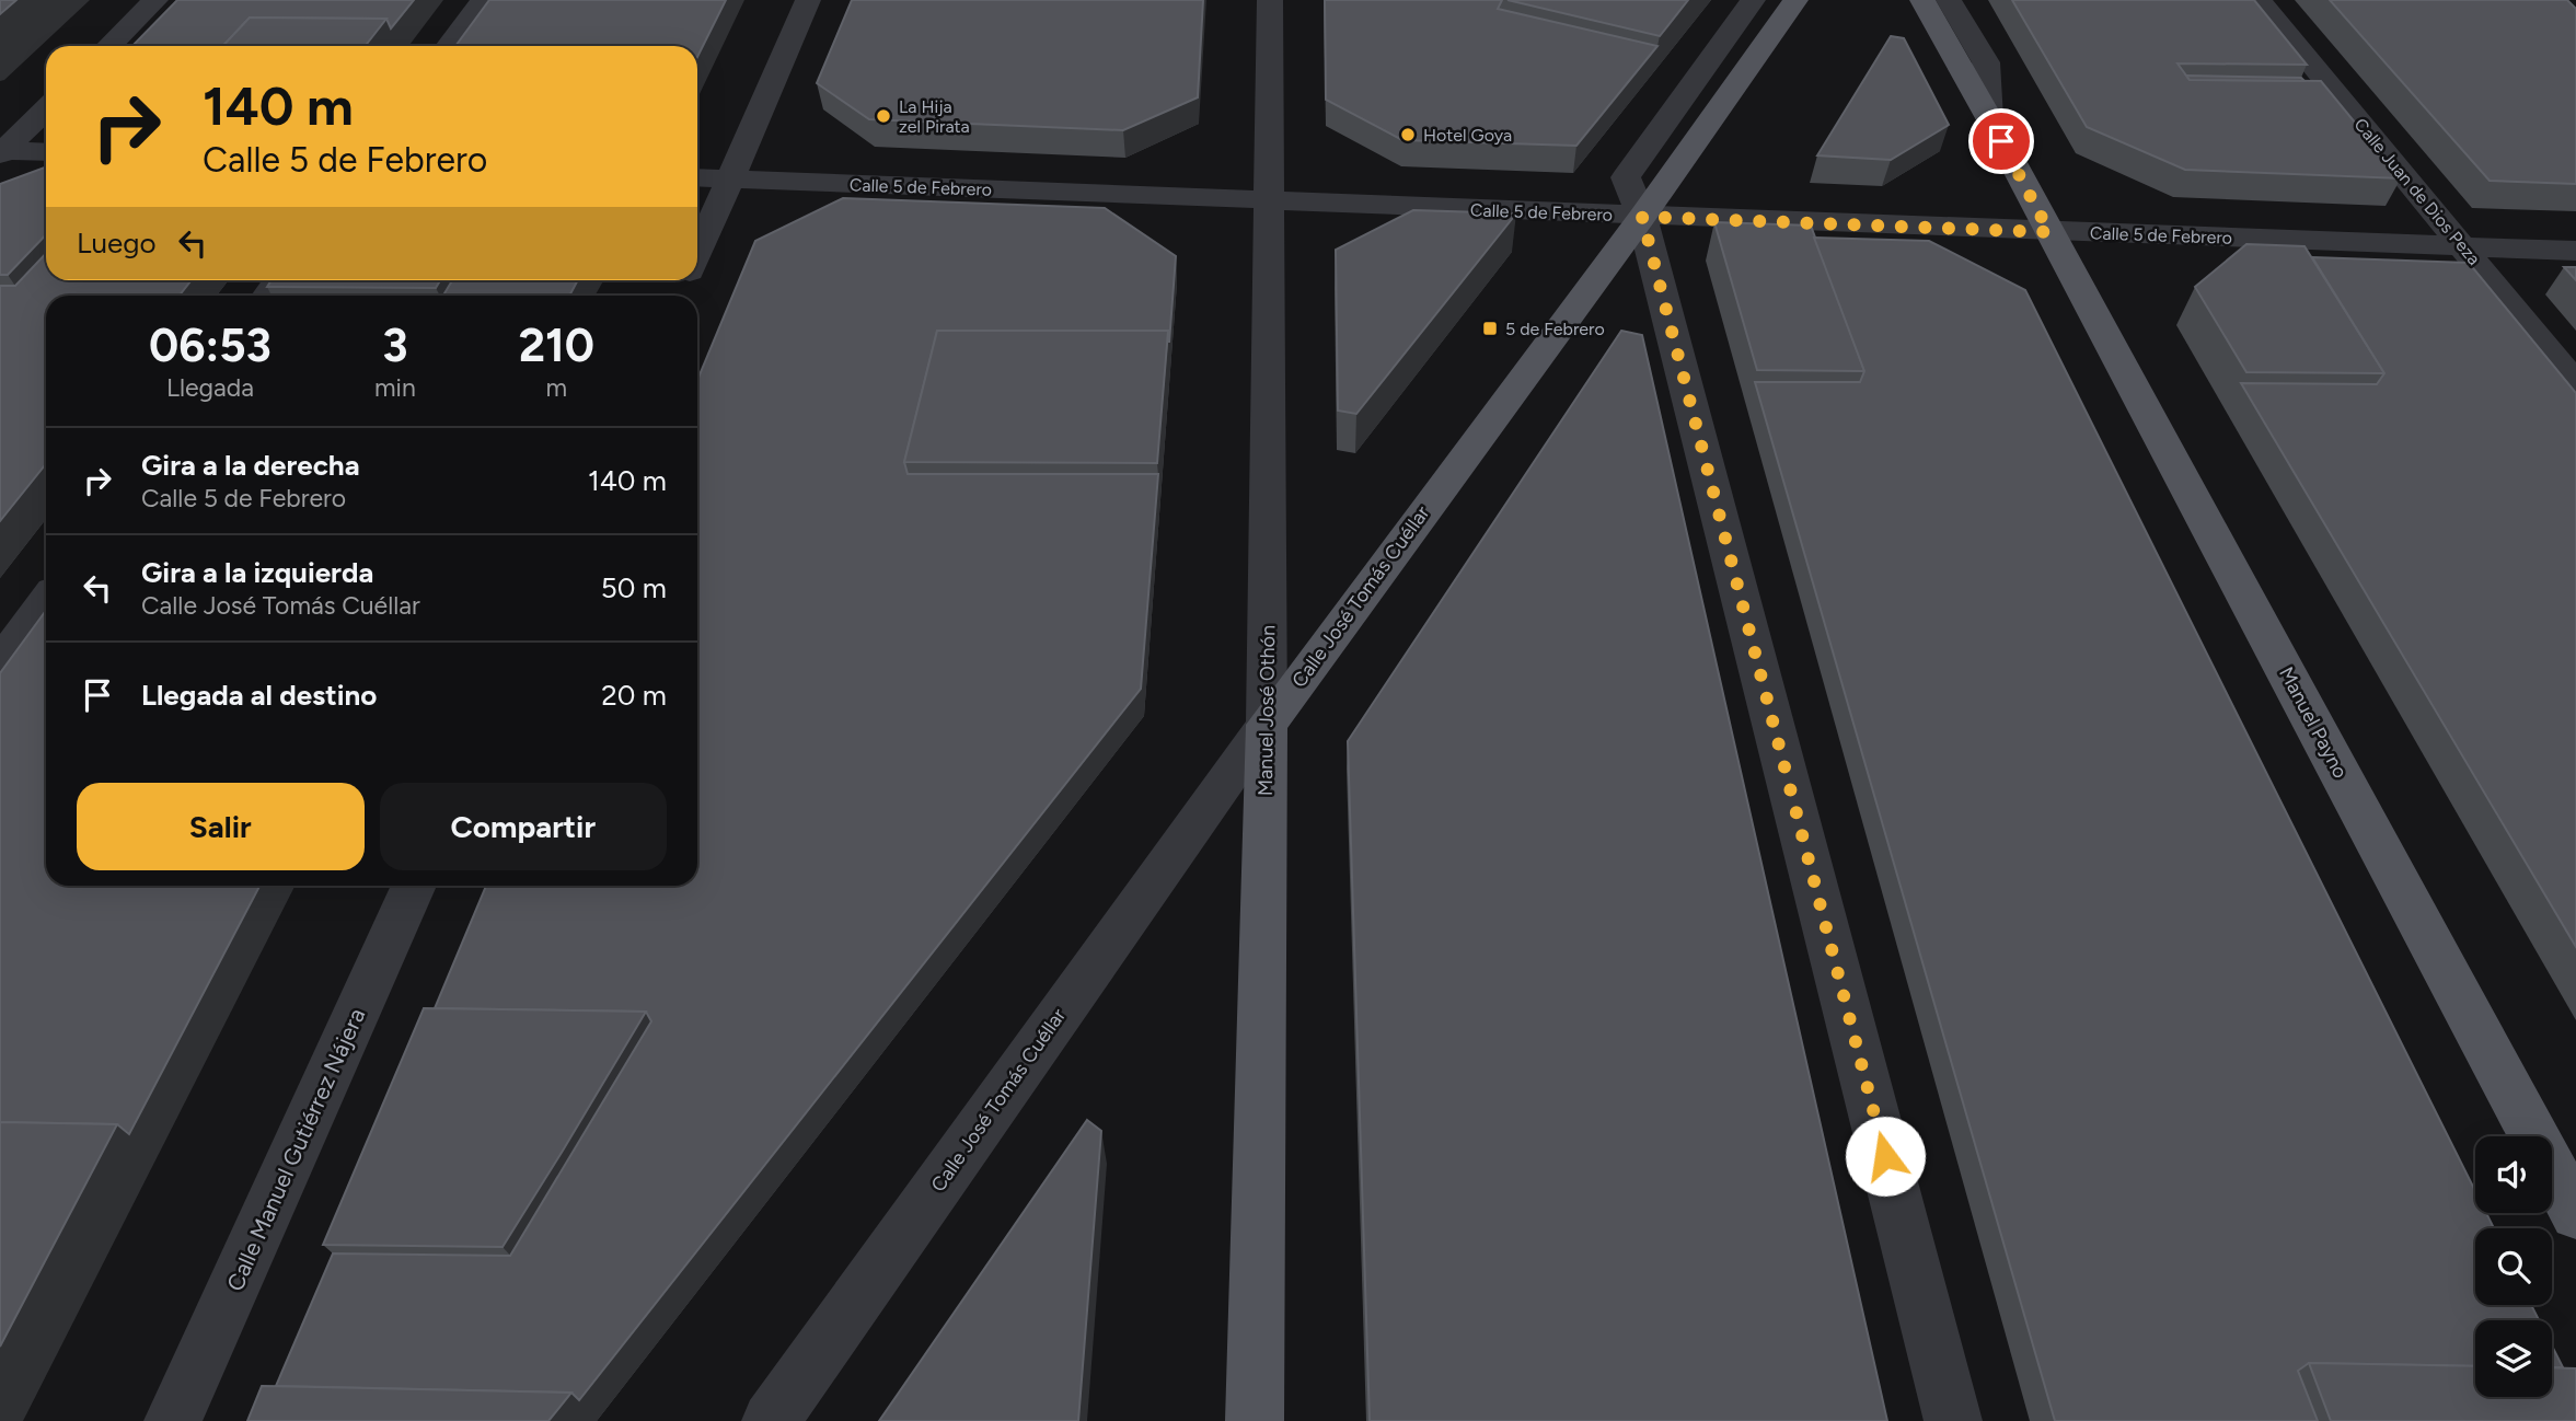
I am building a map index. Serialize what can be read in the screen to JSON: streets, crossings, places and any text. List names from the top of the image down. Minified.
{"streets":{"main road":["Calle José Tomás Cuéllar","Manuel José Othón","Manuel Payno"],"street":["Calle 5 de Febrero","Calle Juan de Dios Peza","Calle Manuel Gutiérrez Nájera"]},"crossings":[["Calle 5 de Febrero","Calle Juan de Dios Peza"],["Calle 5 de Febrero","Calle José Tomás Cuéllar"],["Calle 5 de Febrero","Manuel José Othón"],["Calle 5 de Febrero","Manuel Payno"],["Calle José Tomás Cuéllar","Manuel José Othón"]],"places":{"other":["La Hija zel Pirata","Hotel Goya"],"transit":["5 de Febrero"]},"page":{"turn":["140 m","Calle 5 de Febrero"],"then":"Luego","eta":["06:53","Llegada","3","min","210","m"],"list":[{"name":"Gira a la derecha","note":"Calle 5 de Febrero","value":"140 m"},{"name":"Gira a la izquierda","note":"Calle José Tomás Cuéllar","value":"50 m"},{"name":"Llegada al destino","value":"20 m"}],"buttons":["Salir","Compartir"]}}
